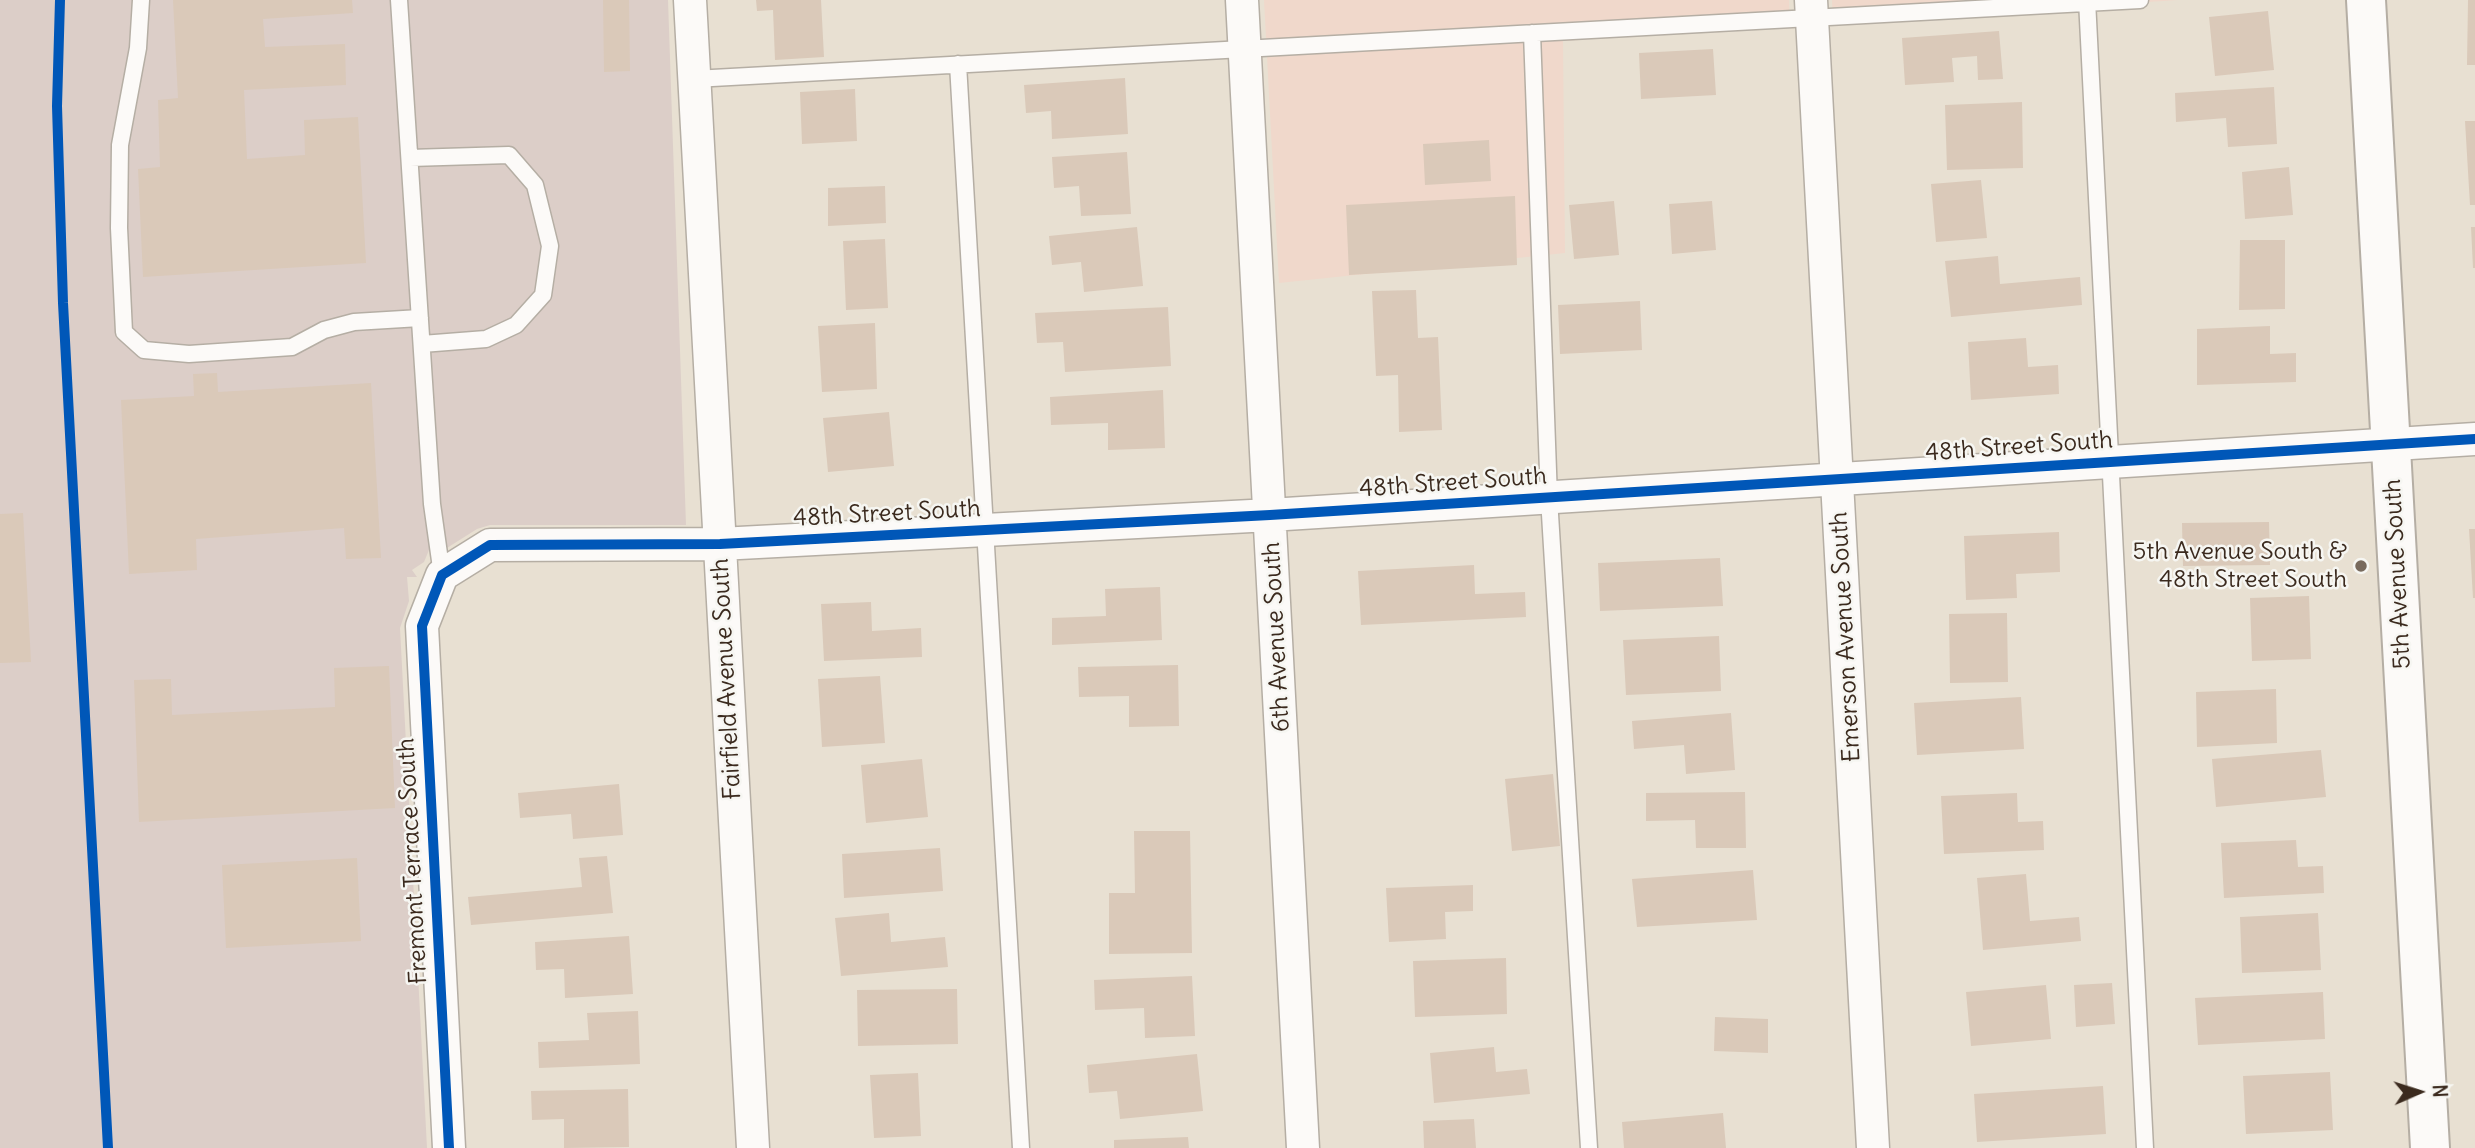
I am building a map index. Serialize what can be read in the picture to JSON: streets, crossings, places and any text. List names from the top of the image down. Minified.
{"streets":{"street":["48th Street South","5th Avenue South","6th Avenue South","Emerson Avenue South","Fairfield Avenue South","Fremont Terrace South"]},"crossings":[["48th Street South","5th Avenue South"],["48th Street South","6th Avenue South"],["48th Street South","Emerson Avenue South"],["48th Street South","Fairfield Avenue South"],["48th Street South","Fremont Terrace South"]],"places":["5th Avenue South & 48th Street South"],"north":"right"}
